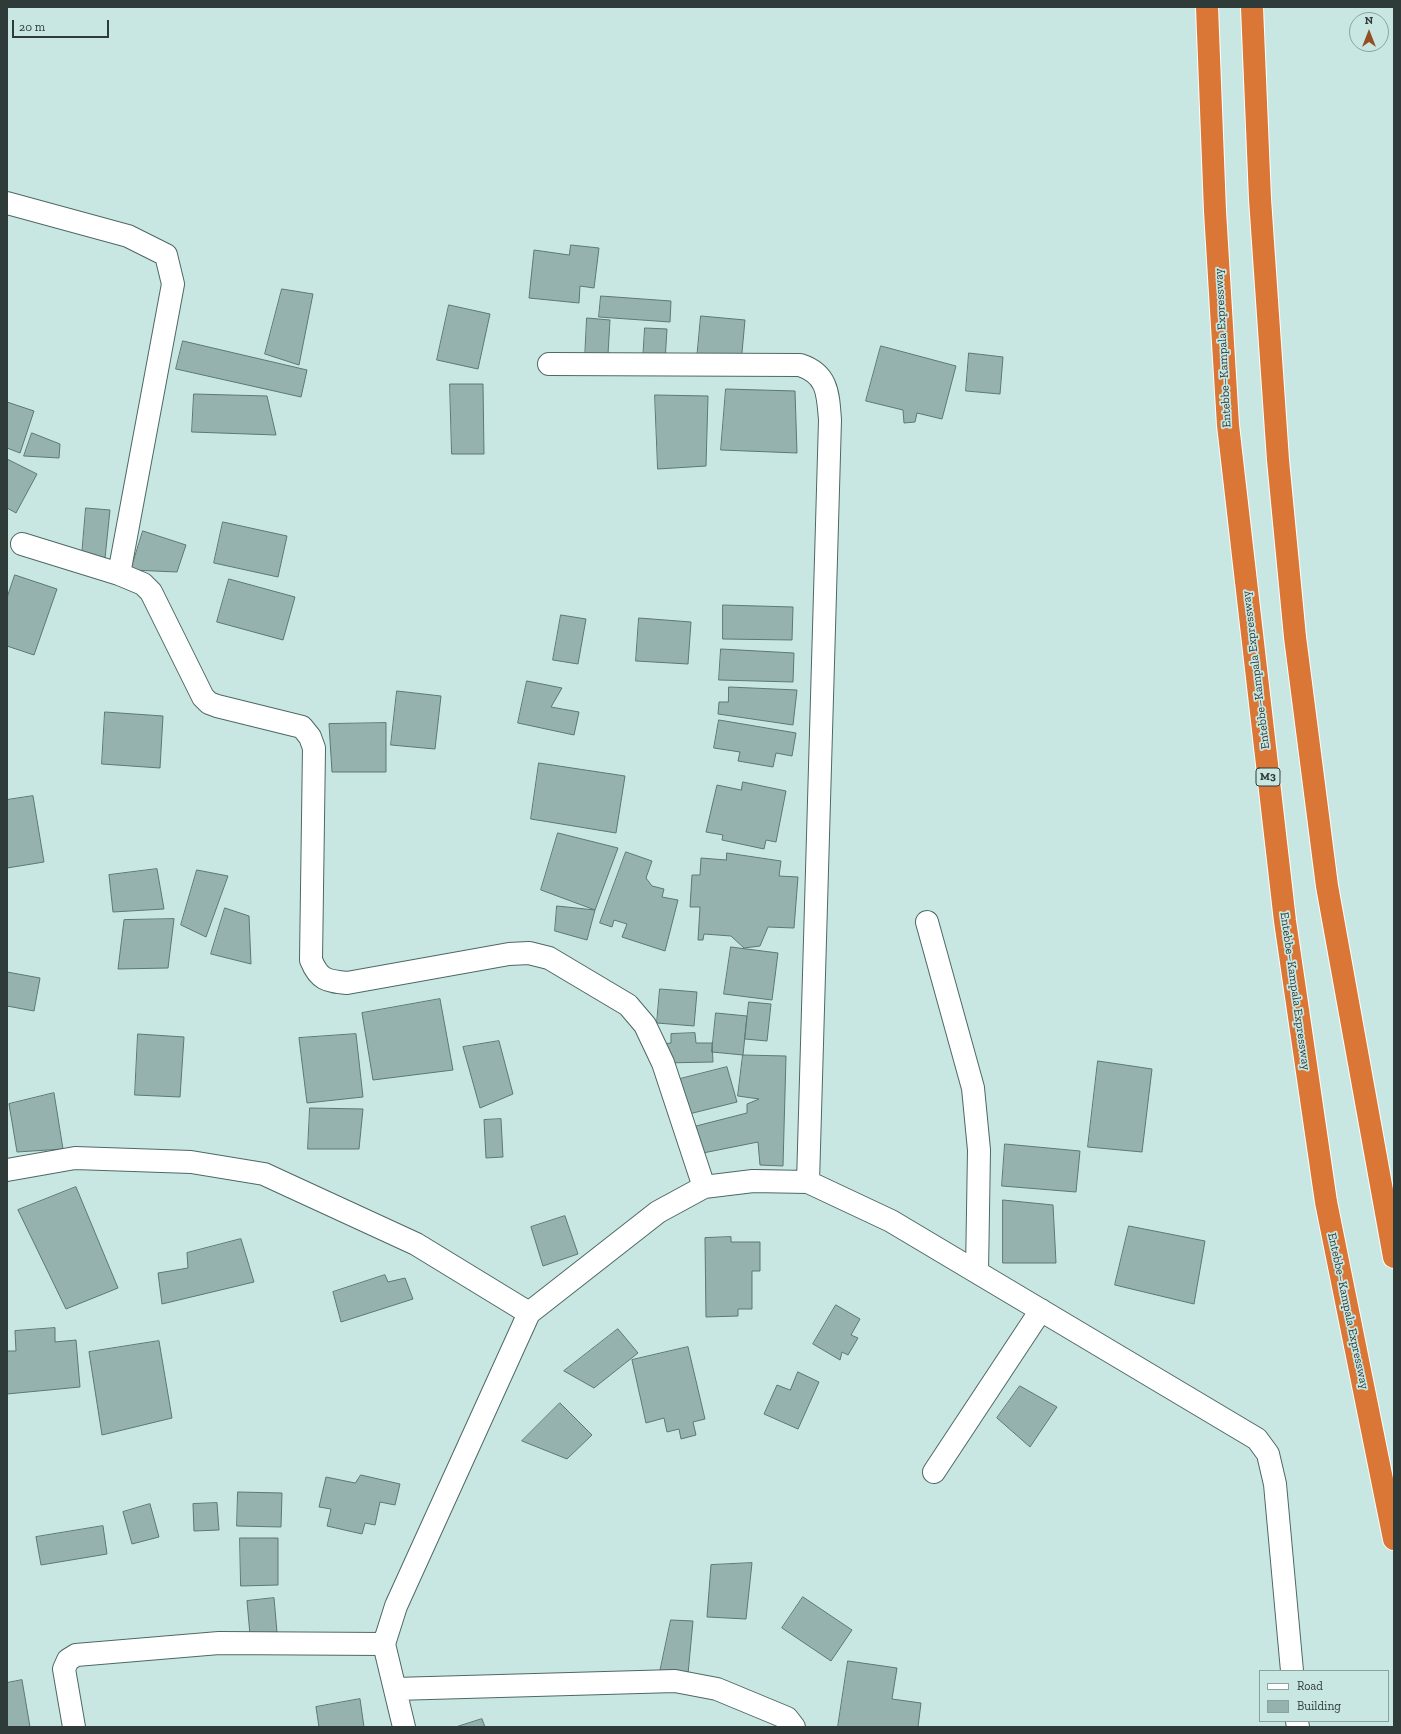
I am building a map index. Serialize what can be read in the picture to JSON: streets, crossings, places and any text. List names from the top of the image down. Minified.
{"streets":{"highway":["Entebbe–Kampala Expressway","M3"]},"legend":["Road","Building"],"scale_bar":"20 m","north":"top"}
